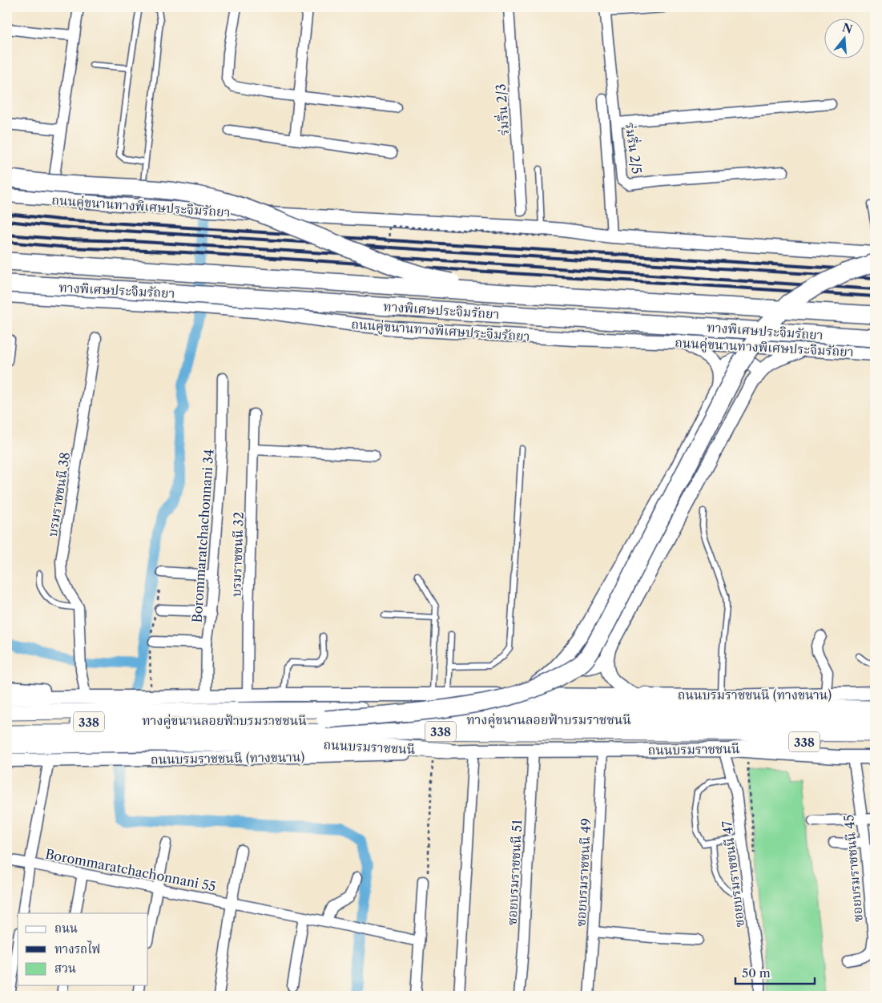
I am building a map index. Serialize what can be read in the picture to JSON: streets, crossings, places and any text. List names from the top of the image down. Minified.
{"streets":{"highway":["ทางพิเศษประจิมรัถยา"],"main road":["ถนนคู่ขนานทางพิเศษประจิมรัถยา","ถนนบรมราชชนนี (ทางขนาน)","ทางคู่ขนานลอยฟ้าบรมราชชนนี","338","ถนนบรมราชชนนี"],"street":["ร่มรื่น 2/3","ร่มรื่น 2/5","บรมราชชนนี 38","Borommaratchachonnani 34","บรมราชชนนี 32","ซอยบรมราชชนนี 45","Borommaratchachonnani 55","ซอยบรมราชชนนี 51","ซอยบรมราชชนนี 49","ซอยบรมราชชนนี 47"]},"crossings":[["บรมราชชนนี 38","338"],["Borommaratchachonnani 34","338"],["บรมราชชนนี 32","338"],["ถนนบรมราชชนนี (ทางขนาน)","338"],["ถนนบรมราชชนนี (ทางขนาน)","ถนนบรมราชชนนี"],["ถนนบรมราชชนนี (ทางขนาน)","Borommaratchachonnani 55"],["338","ถนนบรมราชชนนี"],["338","ซอยบรมราชชนนี 45"],["338","ซอยบรมราชชนนี 47"],["ถนนบรมราชชนนี","ซอยบรมราชชนนี 51"],["ถนนบรมราชชนนี","ซอยบรมราชชนนี 49"],["ถนนบรมราชชนนี","ซอยบรมราชชนนี 47"]],"legend":["ถนน","ทางรถไฟ","สวน"],"scale_bar":"50 m","north":"top"}
